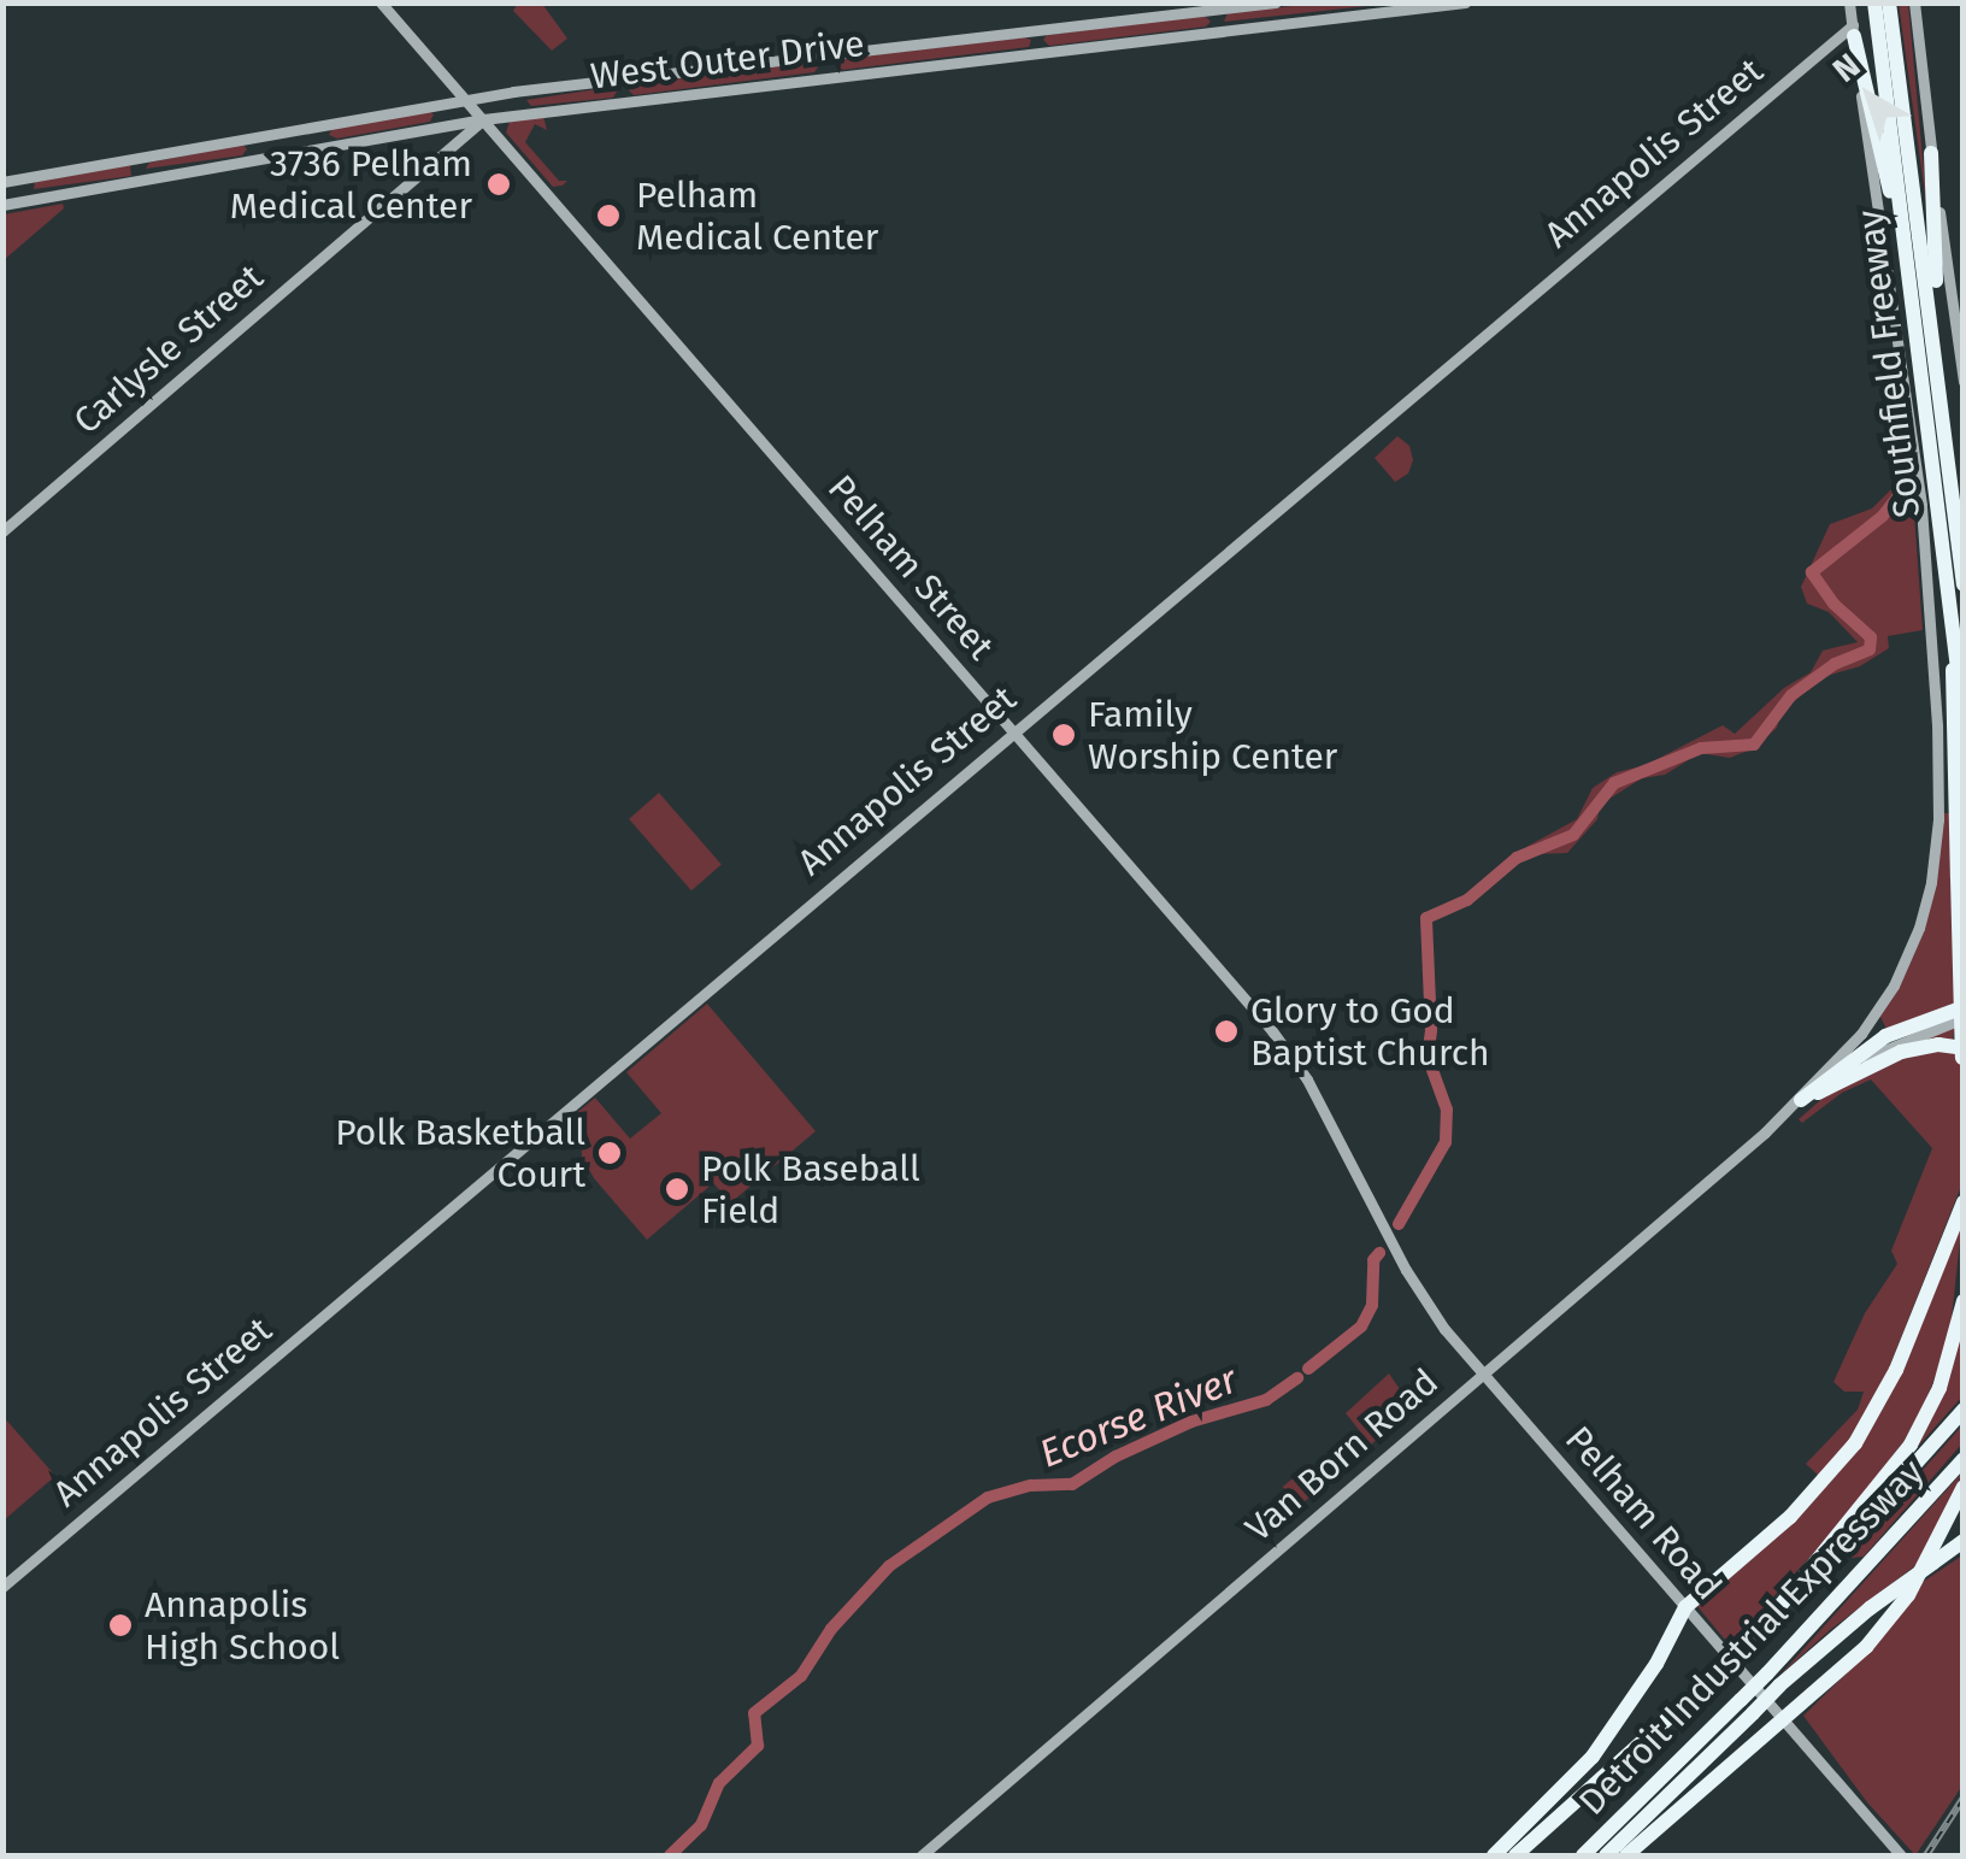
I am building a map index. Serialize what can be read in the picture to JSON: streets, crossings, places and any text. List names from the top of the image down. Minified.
{"streets":{"highway":["Southfield Freeway","Detroit Industrial Expressway"],"main road":["West Outer Drive","Annapolis Street","Carlysle Street","Pelham Street","Van Born Road","Pelham Road"]},"crossings":[["West Outer Drive","Carlysle Street"],["West Outer Drive","Pelham Street"],["Annapolis Street","Pelham Street"],["Annapolis Street","Van Born Road"],["Carlysle Street","Pelham Street"],["Pelham Street","Van Born Road"],["Pelham Street","Pelham Road"],["Van Born Road","Pelham Road"]],"water":["Ecorse River"],"places":["3736 Pelham Medical Center","Pelham Medical Center","Family Worship Center","Glory to God Baptist Church","Polk Basketball Court","Polk Baseball Field","Annapolis High School"],"north":"top left"}
